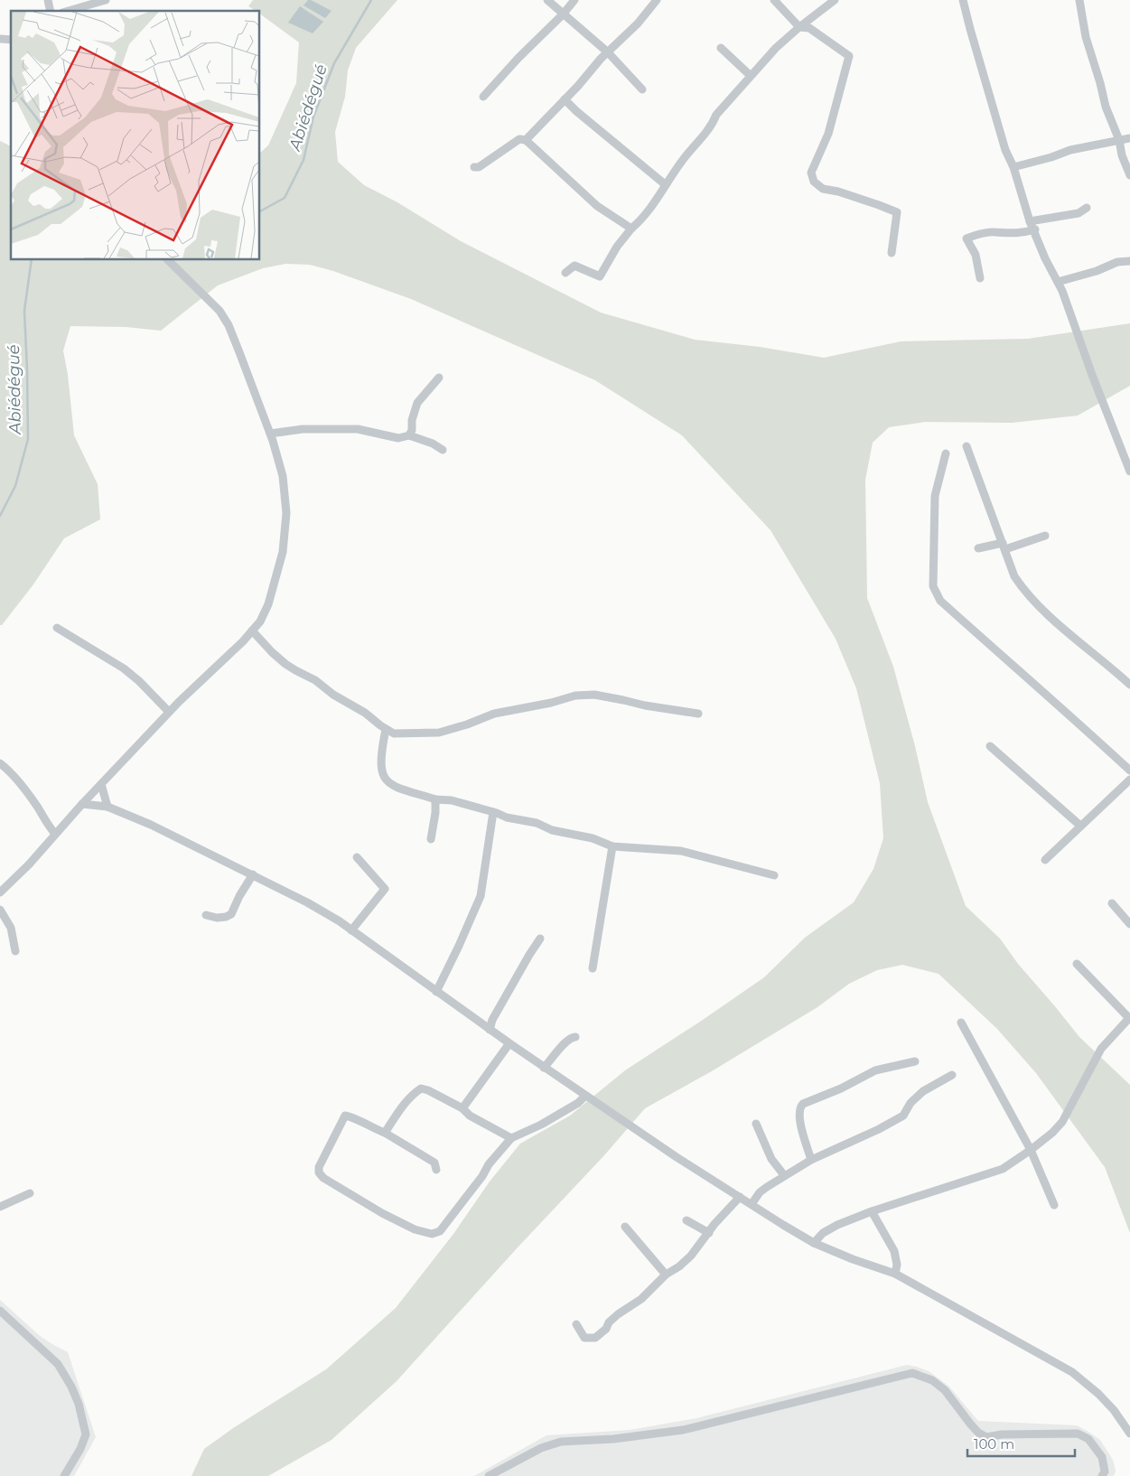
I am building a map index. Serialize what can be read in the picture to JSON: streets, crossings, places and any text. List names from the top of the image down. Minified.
{"water":["Abiédégué"],"scale_bar":"100 m"}
